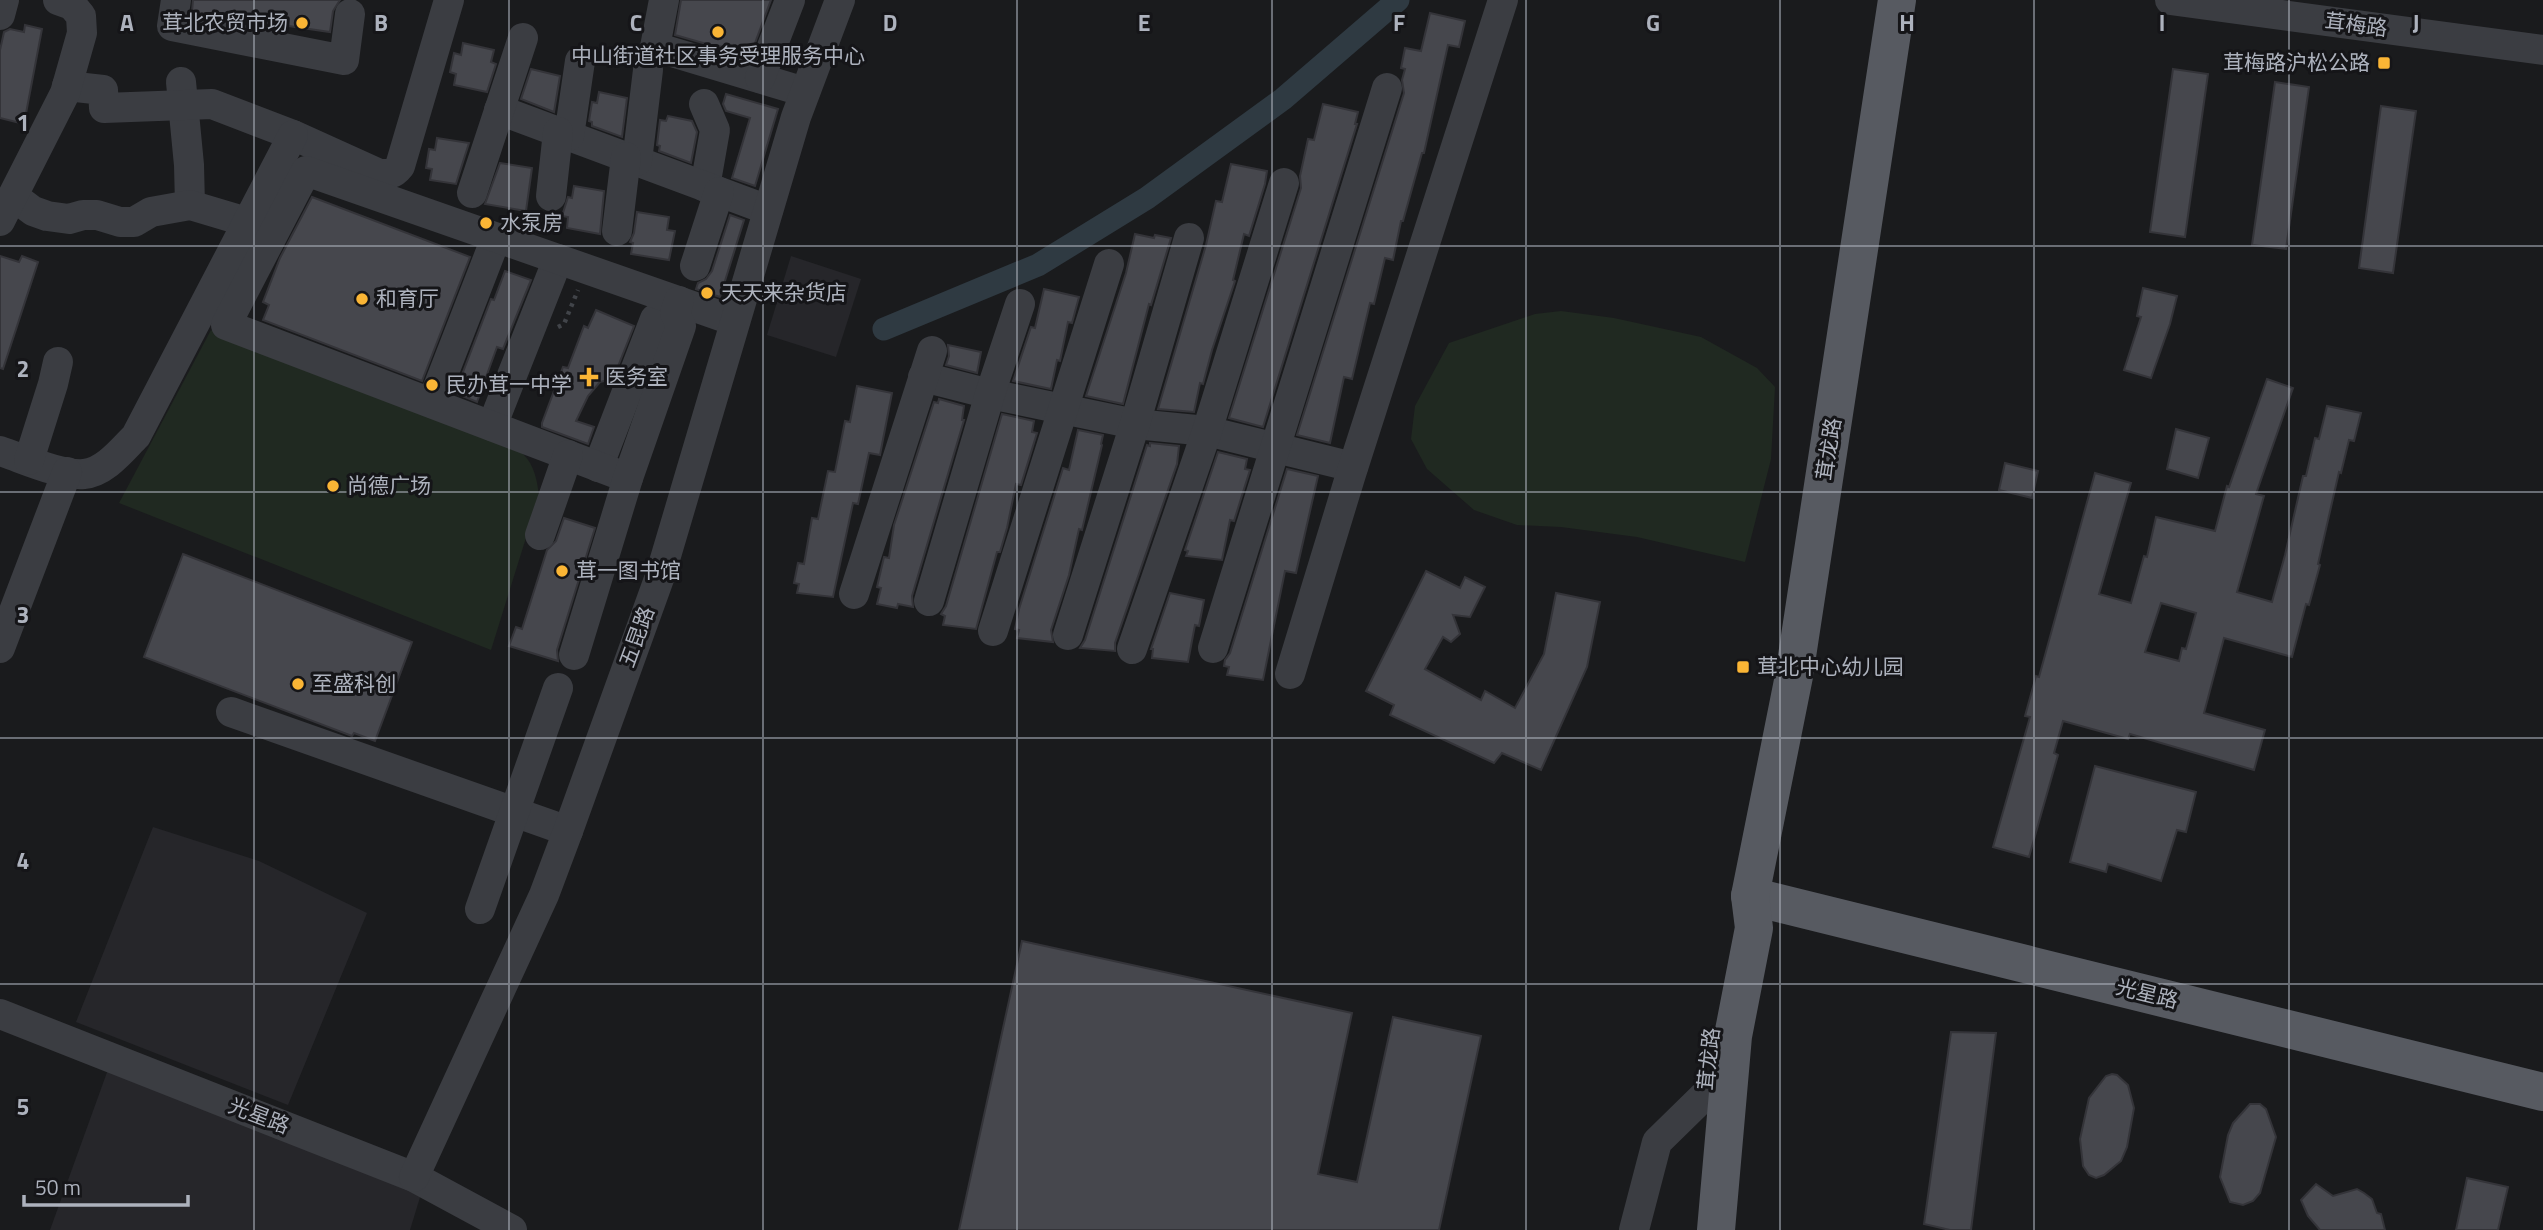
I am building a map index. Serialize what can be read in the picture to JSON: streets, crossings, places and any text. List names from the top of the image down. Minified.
{"streets":{"main road":["茸龙路","光星路"],"street":["茸梅路","五昆路"]},"crossings":[["茸龙路","光星路"],["五昆路","光星路"]],"places":{"other":["茸北农贸市场","中山街道社区事务受理服务中心","水泵房","天天来杂货店","和育厅","民办茸一中学","尚德广场","茸一图书馆","至盛科创"],"transit":["茸梅路沪松公路","茸北中心幼儿园"],"health":["医务室"]},"scale_bar":"50 m","grid":{"columns":["A","B","C","D","E","F","G","H","I","J"],"rows":["1","2","3","4","5"]}}
